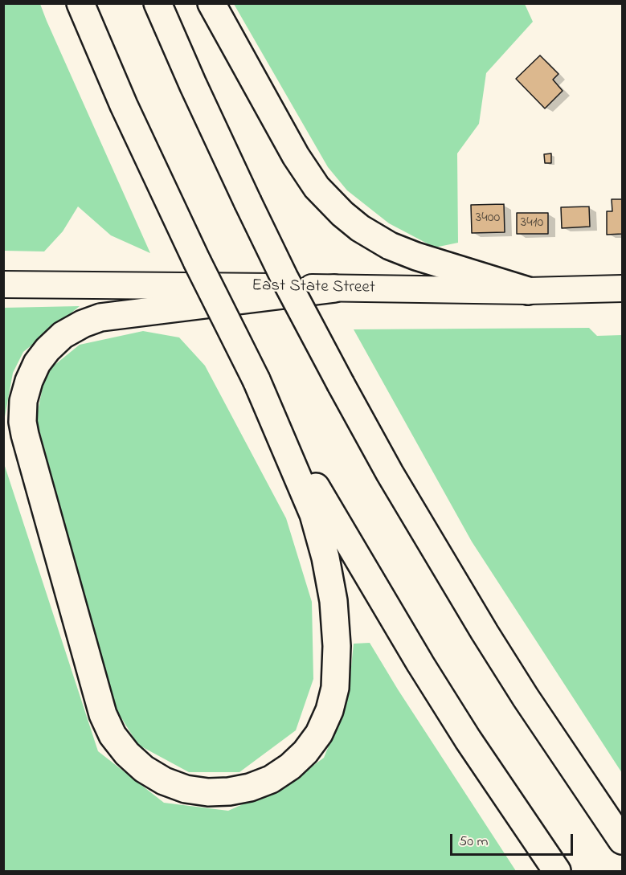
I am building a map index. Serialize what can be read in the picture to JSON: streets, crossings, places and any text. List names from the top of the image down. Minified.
{"streets":{"street":["East State Street"]},"house_numbers":["3400","3410"],"scale_bar":"50 m"}
